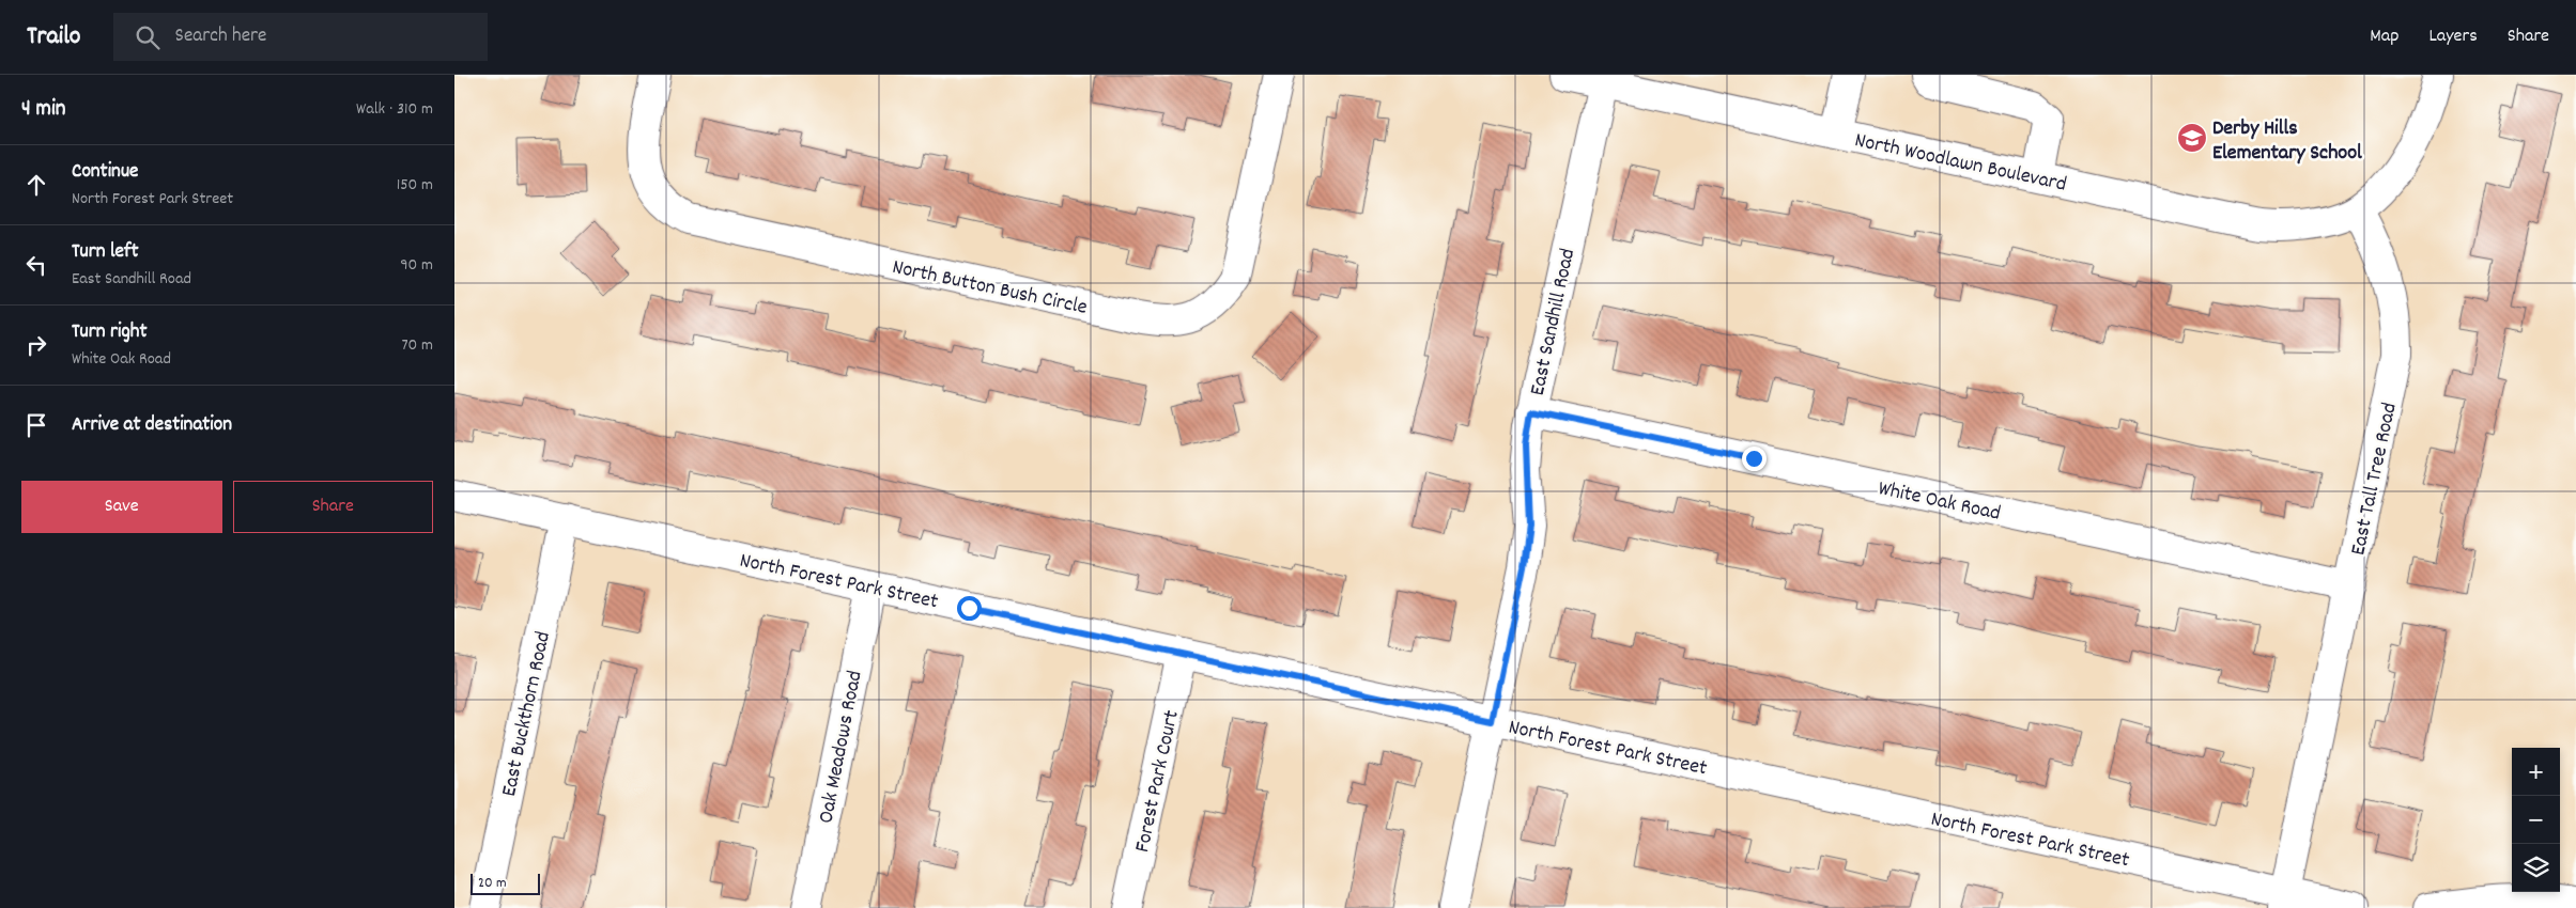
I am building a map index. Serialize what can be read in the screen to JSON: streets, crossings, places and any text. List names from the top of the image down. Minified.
{"streets":{"street":["North Woodlawn Boulevard","North Button Bush Circle","East Sandhill Road","East Tall Tree Road","White Oak Road","North Forest Park Street","East Buckthorn Road","Oak Meadows Road","Forest Park Court"]},"crossings":[["North Woodlawn Boulevard","East Sandhill Road"],["North Woodlawn Boulevard","East Tall Tree Road"],["East Sandhill Road","White Oak Road"],["East Sandhill Road","North Forest Park Street"],["East Tall Tree Road","White Oak Road"],["East Tall Tree Road","North Forest Park Street"],["North Forest Park Street","East Buckthorn Road"],["North Forest Park Street","Oak Meadows Road"],["North Forest Park Street","Forest Park Court"]],"places":{"school or university":["Derby Hills Elementary School"]},"scale_bar":"20 m","page":{"header":"Trailo","search":"Search here","nav":["Map","Layers","Share"],"heading":["4 min","Walk · 310 m"],"list":[["Continue","North Forest Park Street","150 m"],["Turn left","East Sandhill Road","90 m"],["Turn right","White Oak Road","70 m"],"Arrive at destination"],"buttons":["Save","Share"],"map_buttons":["+","−"],"scale":"20 m"}}
